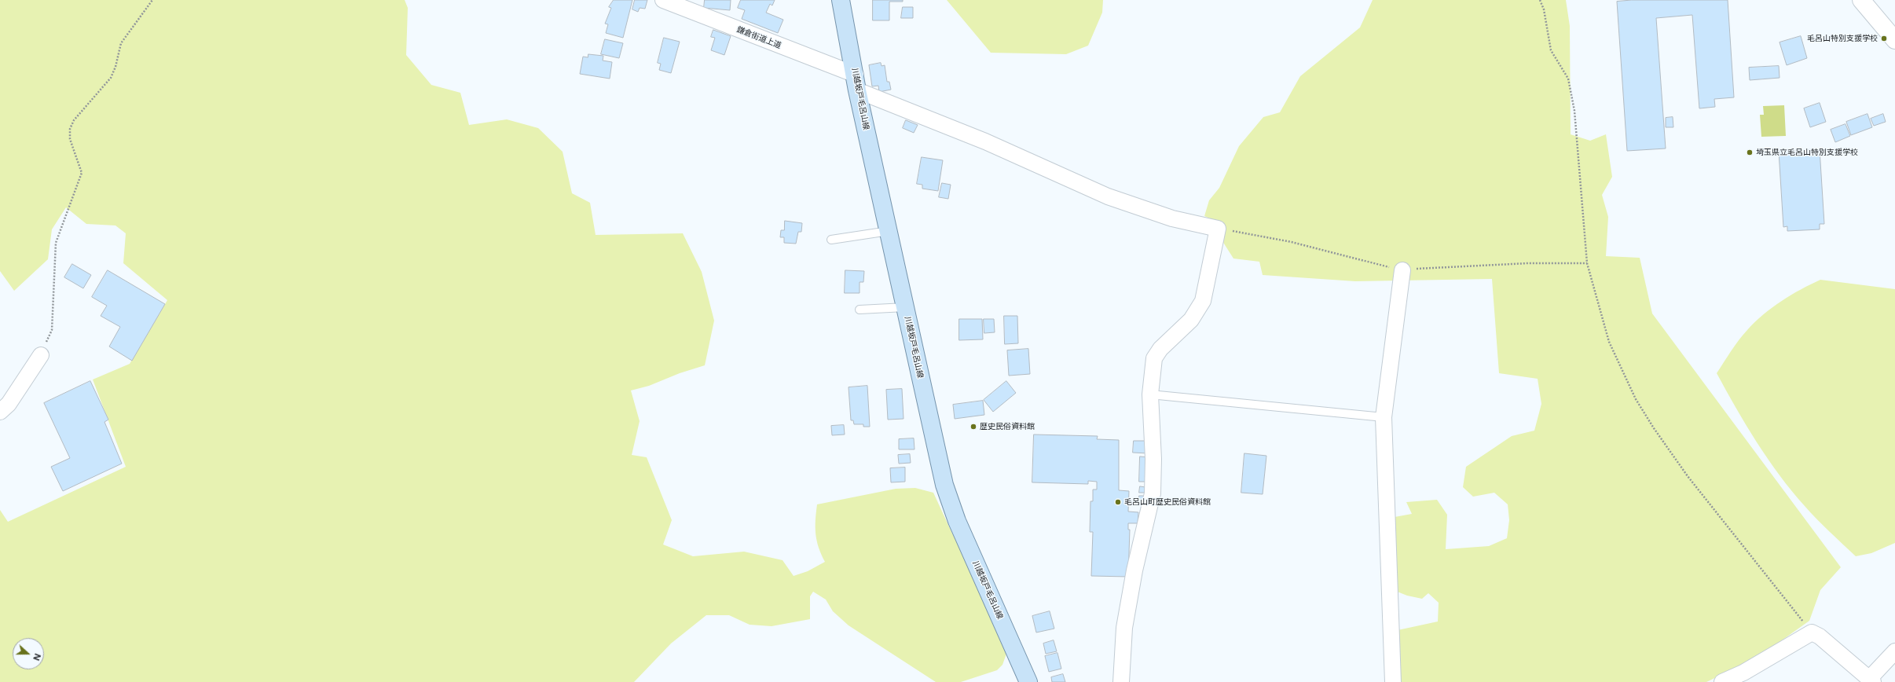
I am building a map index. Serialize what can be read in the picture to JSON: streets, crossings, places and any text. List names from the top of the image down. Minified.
{"streets":{"main road":["川越坂戸毛呂山線"],"street":["鎌倉街道上道"]},"crossings":[["鎌倉街道上道","川越坂戸毛呂山線"]],"places":["毛呂山特別支援学校","埼玉県立毛呂山特別支援学校","歴史民俗資料館","毛呂山町歴史民俗資料館"],"north":"right"}
